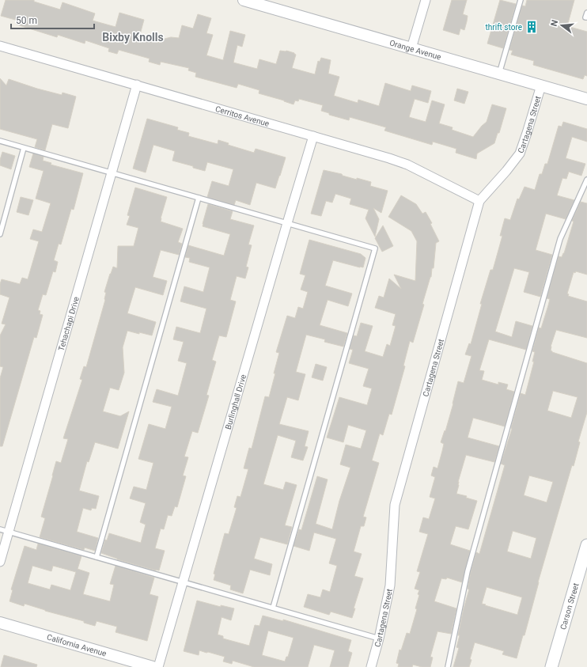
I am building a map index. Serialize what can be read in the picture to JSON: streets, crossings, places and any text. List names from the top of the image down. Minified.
{"streets":{"main road":["Carson Street"],"street":["Orange Avenue","Cerritos Avenue","Cartagena Street","Tehachapi Drive","Burlinghall Drive","California Avenue"]},"crossings":[["Orange Avenue","Cartagena Street"],["Cerritos Avenue","Cartagena Street"],["Cerritos Avenue","Tehachapi Drive"],["Cerritos Avenue","Burlinghall Drive"]],"districts":["Bixby Knolls"],"places":{"building":["thrift store"]},"scale_bar":"50 m","north":"left"}
